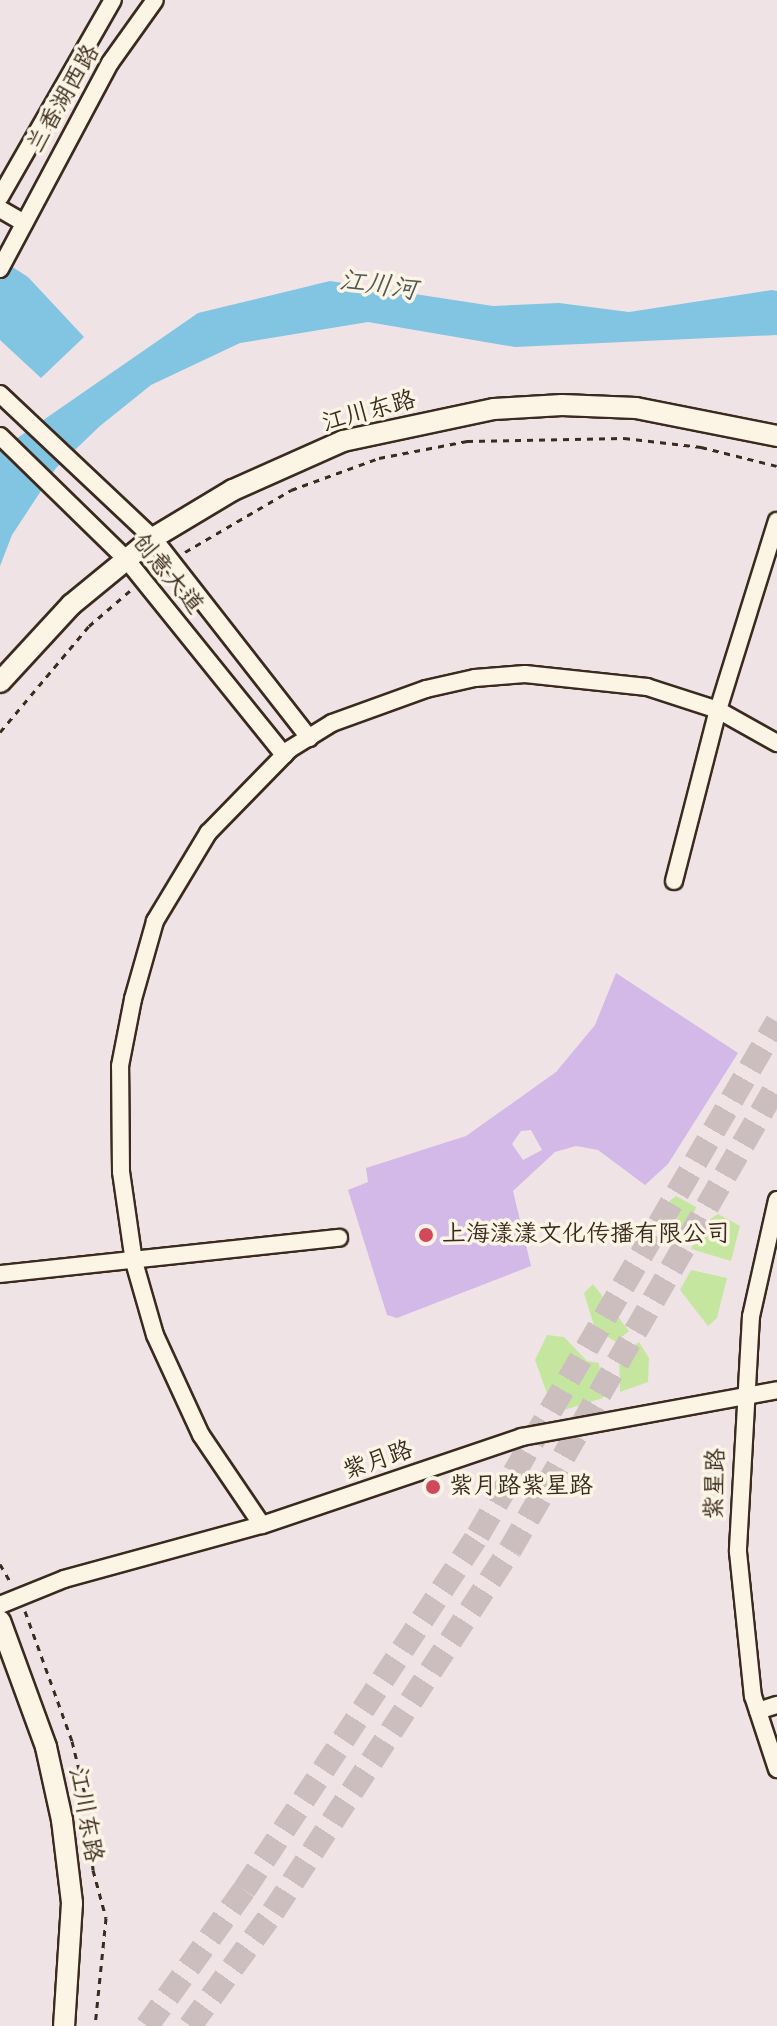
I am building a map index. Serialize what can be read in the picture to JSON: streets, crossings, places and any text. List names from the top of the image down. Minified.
{"streets":{"main road":["江川东路"],"street":["兰香湖西路","创意大道","紫月路","紫星路"]},"crossings":[["江川东路","创意大道"],["紫月路","紫星路"]],"water":["江川河"],"places":["上海漾漾文化传播有限公司","紫月路紫星路"]}
